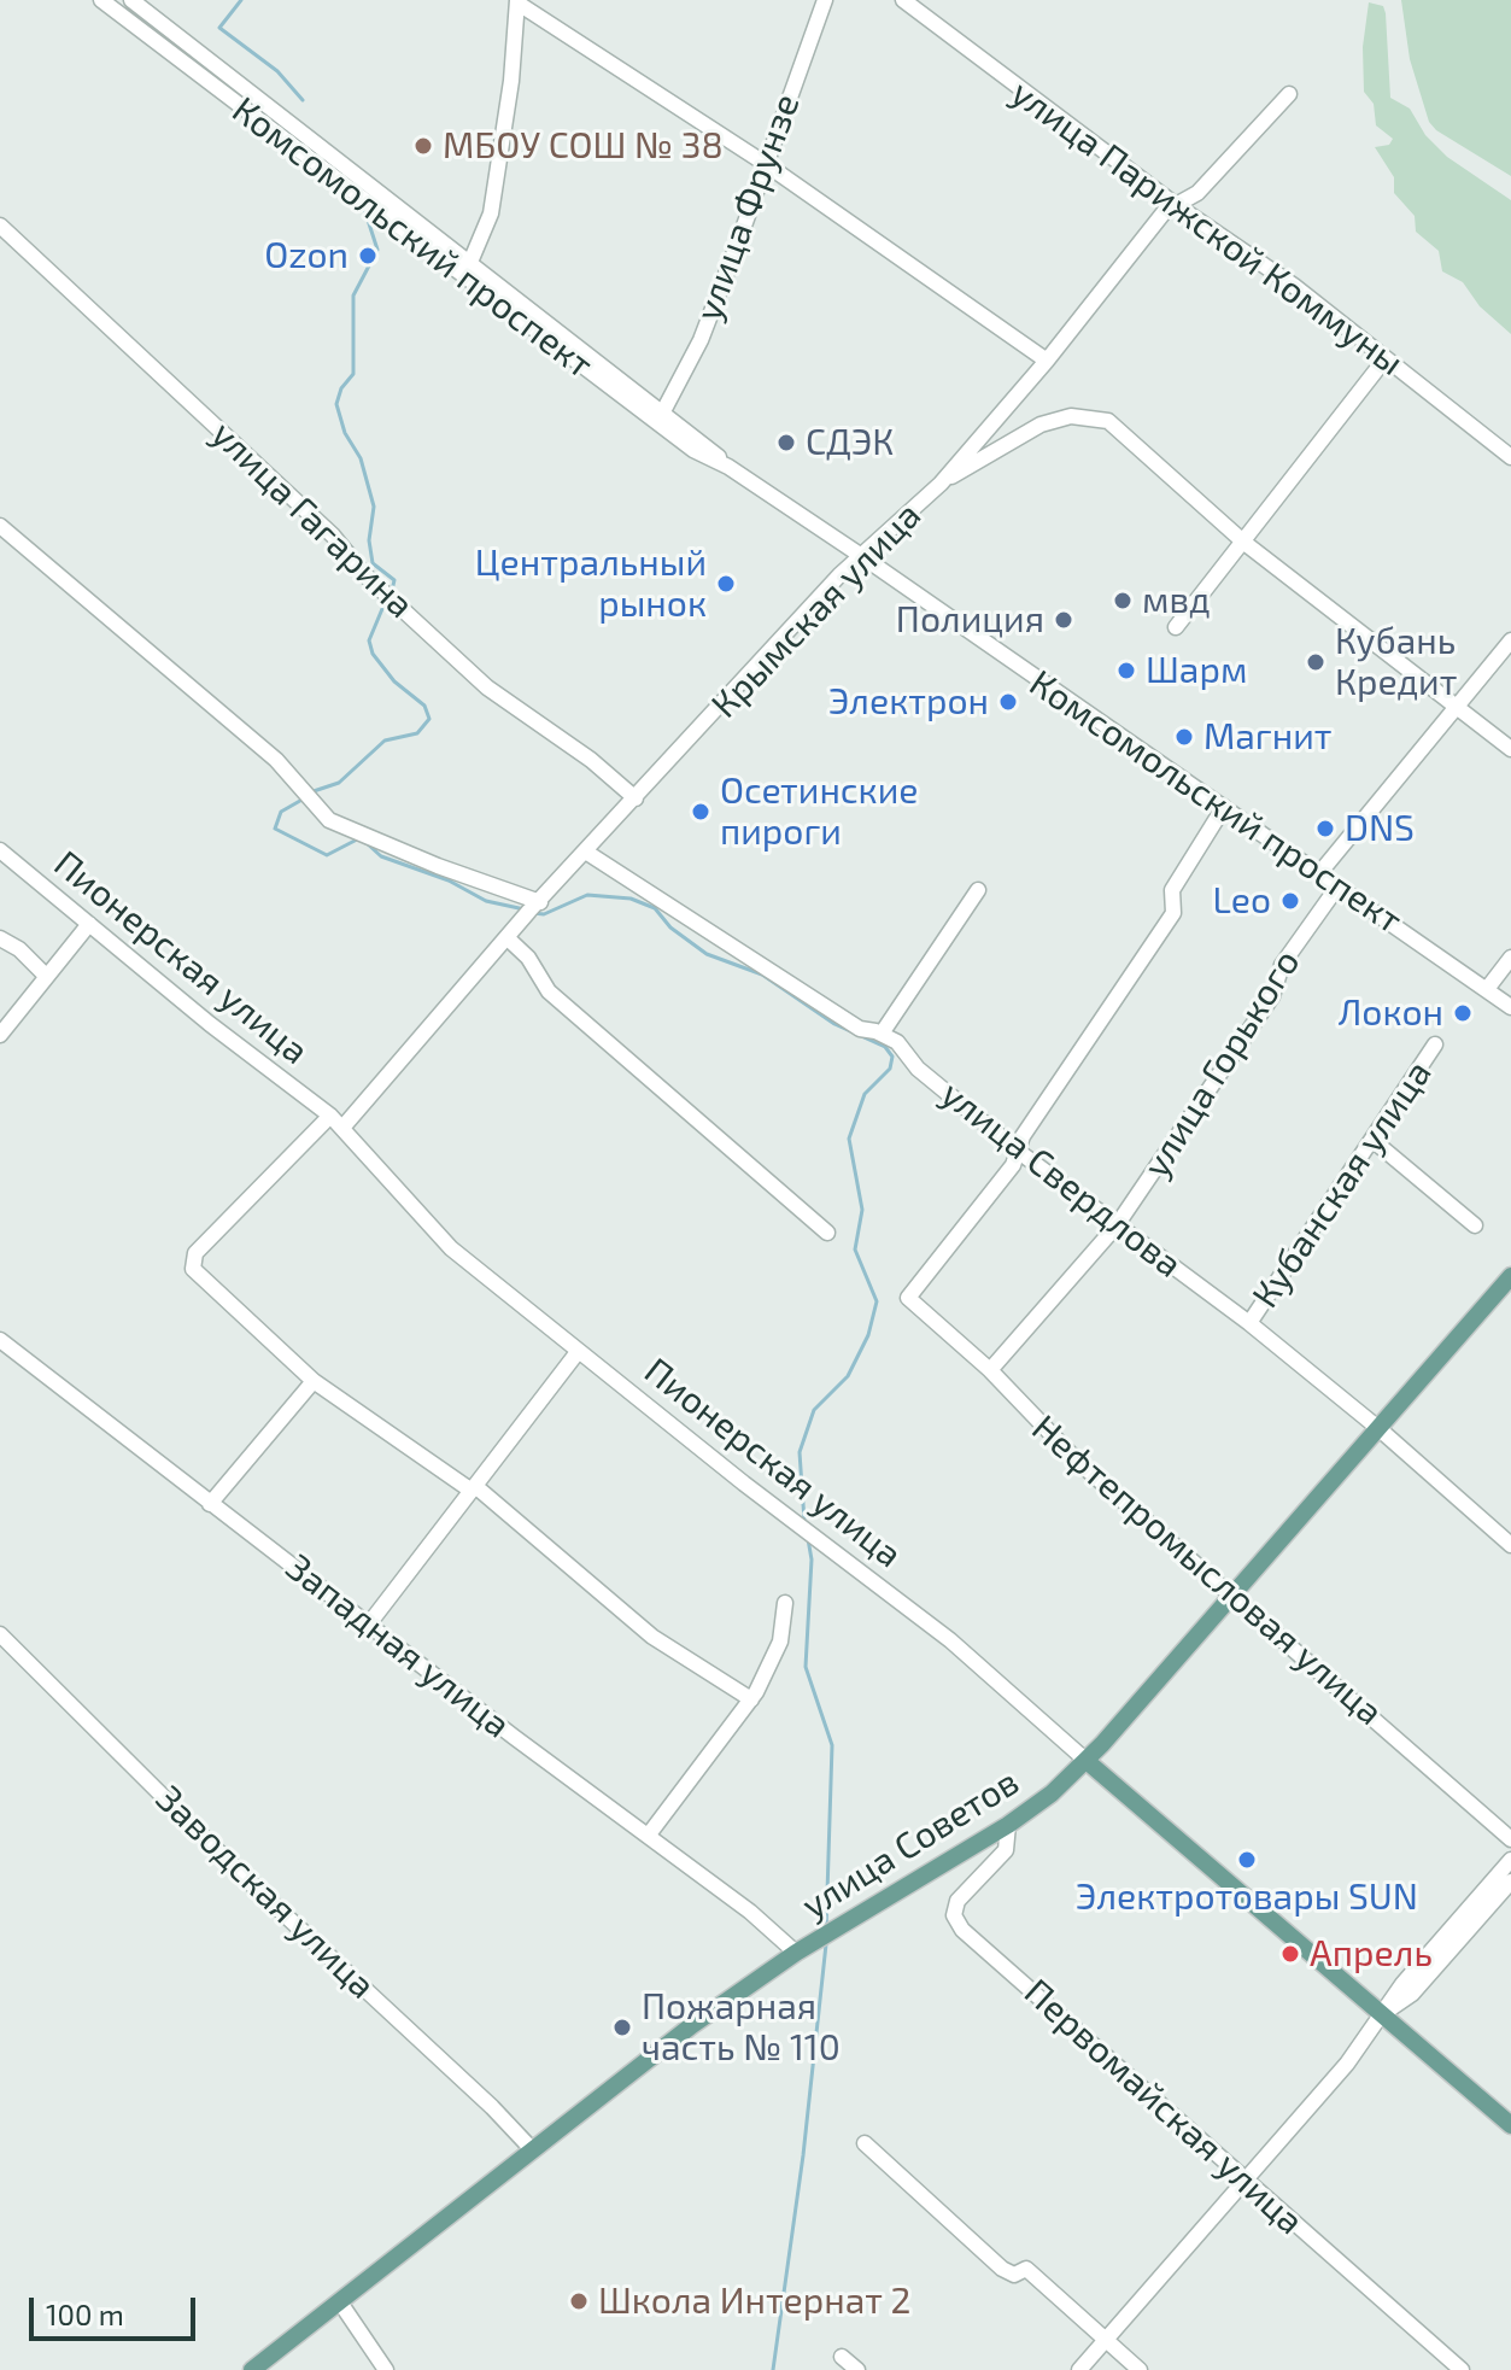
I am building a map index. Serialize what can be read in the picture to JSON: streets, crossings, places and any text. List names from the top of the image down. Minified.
{"streets":{"main road":["Пионерская улица","улица Советов"],"street":["улица Фрунзе","улица Парижской Коммуны","Комсомольский проспект","улица Гагарина","Крымская улица","улица Горького","улица Свердлова","Кубанская улица","Нефтепромысловая улица","Западная улица","Заводская улица","Первомайская улица"]},"crossings":[["улица Фрунзе","Комсомольский проспект"],["улица Парижской Коммуны","Крымская улица"],["Комсомольский проспект","Крымская улица"],["Комсомольский проспект","улица Горького"],["улица Гагарина","Крымская улица"],["Крымская улица","Пионерская улица"],["Крымская улица","улица Свердлова"],["Пионерская улица","улица Советов"],["улица Горького","улица Свердлова"],["улица Горького","Нефтепромысловая улица"],["улица Свердлова","Кубанская улица"],["улица Свердлова","Нефтепромысловая улица"],["улица Свердлова","улица Советов"],["Нефтепромысловая улица","улица Советов"],["Западная улица","улица Советов"],["улица Советов","Заводская улица"],["улица Советов","Первомайская улица"]],"places":["МБОУ СОШ № 38","Ozon","СДЭК","Центральный рынок","мвд","Полиция","Кубань Кредит","Шарм","Электрон","Магнит","Осетинские пироги","DNS","Leo","Локон","Электротовары SUN","Апрель","Пожарная часть № 110","Школа Интернат 2"],"scale_bar":"100 m"}
